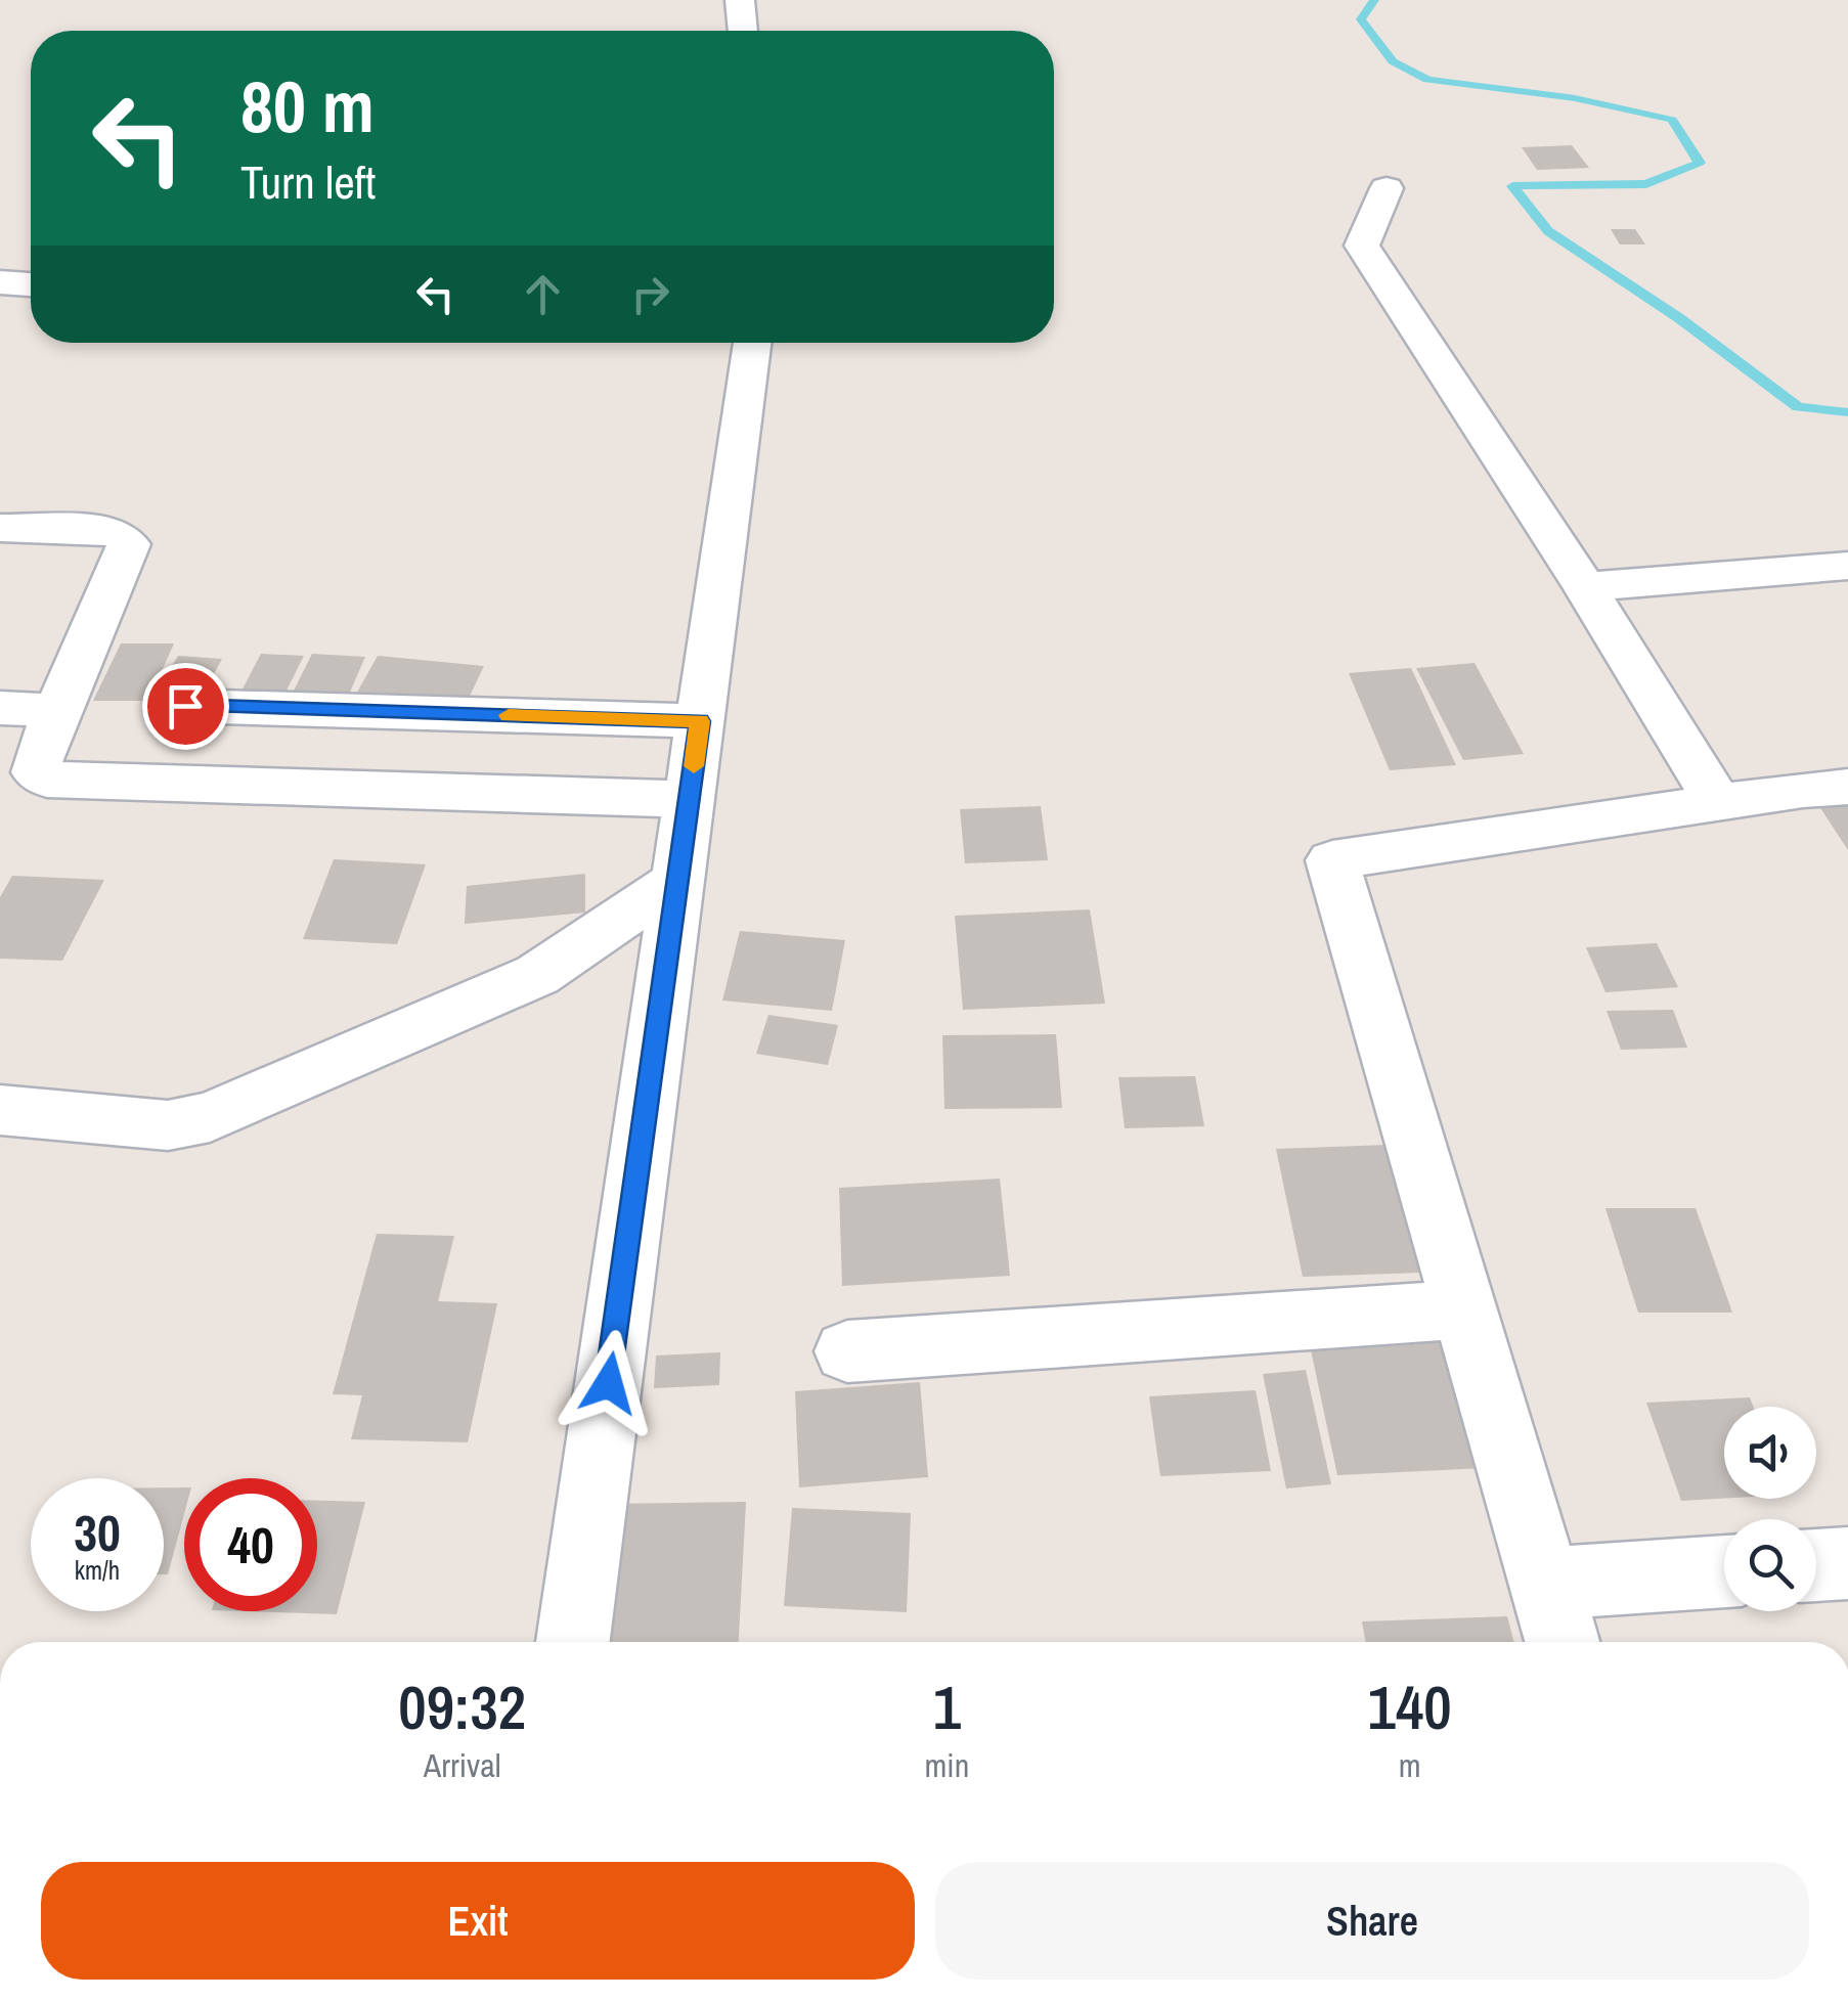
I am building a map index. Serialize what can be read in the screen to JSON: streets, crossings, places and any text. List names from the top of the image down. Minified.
{"page":{"turn":["80 m","Turn left"],"speed":"30 km/h","limit":"40","eta":["09:32","Arrival","1","min","140","m"],"buttons":["Exit","Share"]}}
